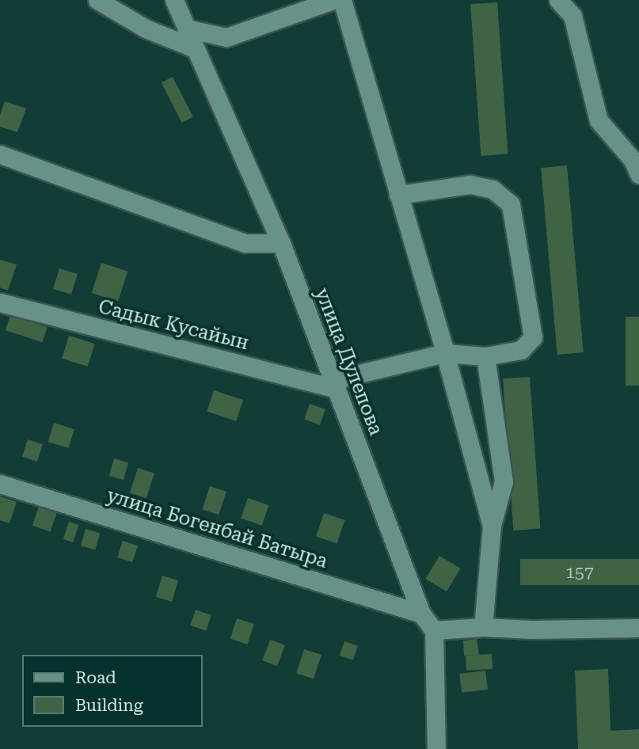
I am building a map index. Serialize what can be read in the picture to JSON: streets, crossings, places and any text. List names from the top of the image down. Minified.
{"streets":{"street":["Садык Кусайын","улица Дулепова","улица Богенбай Батыра"]},"crossings":[["Садык Кусайын","улица Дулепова"],["улица Дулепова","улица Богенбай Батыра"]],"house_numbers":["157"],"legend":["Road","Building"]}
